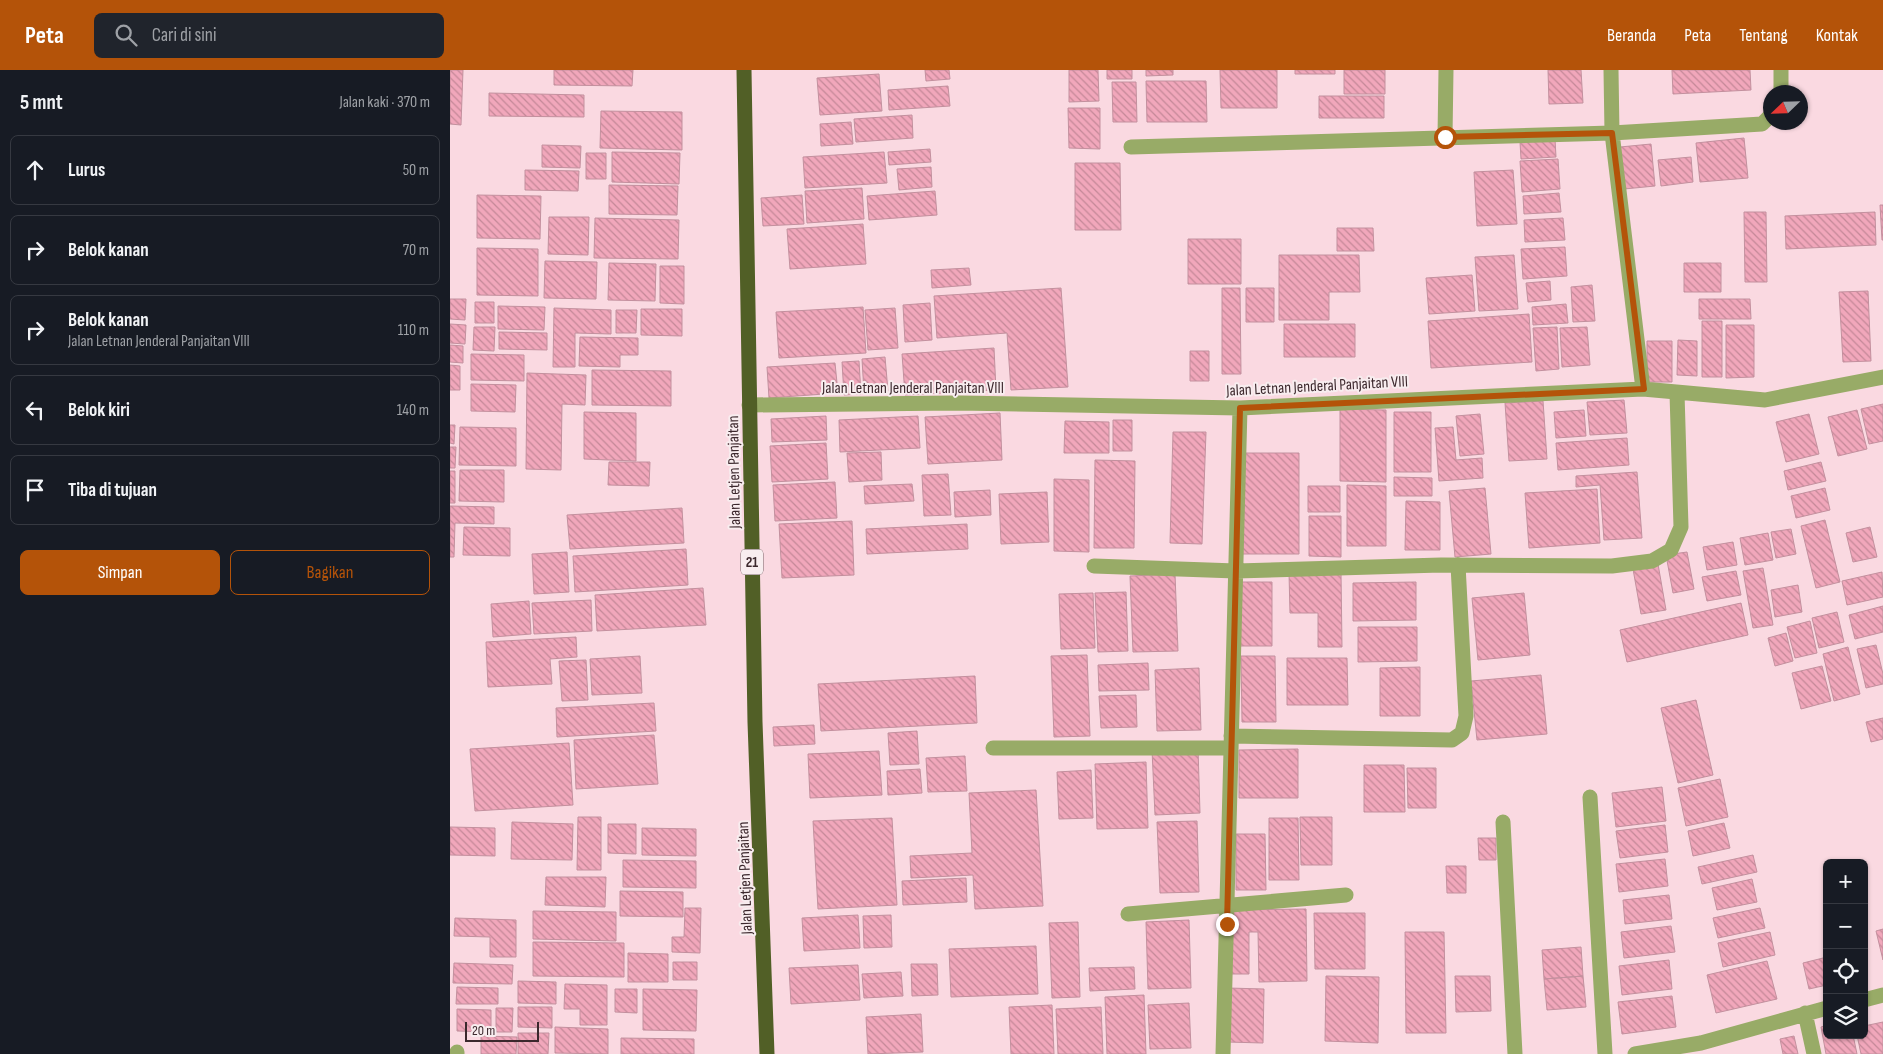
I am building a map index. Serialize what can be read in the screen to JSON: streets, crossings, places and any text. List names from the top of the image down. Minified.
{"streets":{"highway":["Jalan Letjen Panjaitan","21"],"street":["Jalan Letnan Jenderal Panjaitan VIII"]},"crossings":[["Jalan Letnan Jenderal Panjaitan VIII","Jalan Letjen Panjaitan"]],"scale_bar":"20 m","north":"bottom left","page":{"header":"Peta","search":"Cari di sini","nav":["Beranda","Peta","Tentang","Kontak"],"heading":["5 mnt","Jalan kaki · 370 m"],"list":[["Lurus","50 m"],["Belok kanan","70 m"],["Belok kanan","Jalan Letnan Jenderal Panjaitan VIII","110 m"],["Belok kiri","140 m"],"Tiba di tujuan"],"buttons":["Simpan","Bagikan"],"map_buttons":["+","−"],"scale":"20 m"}}
